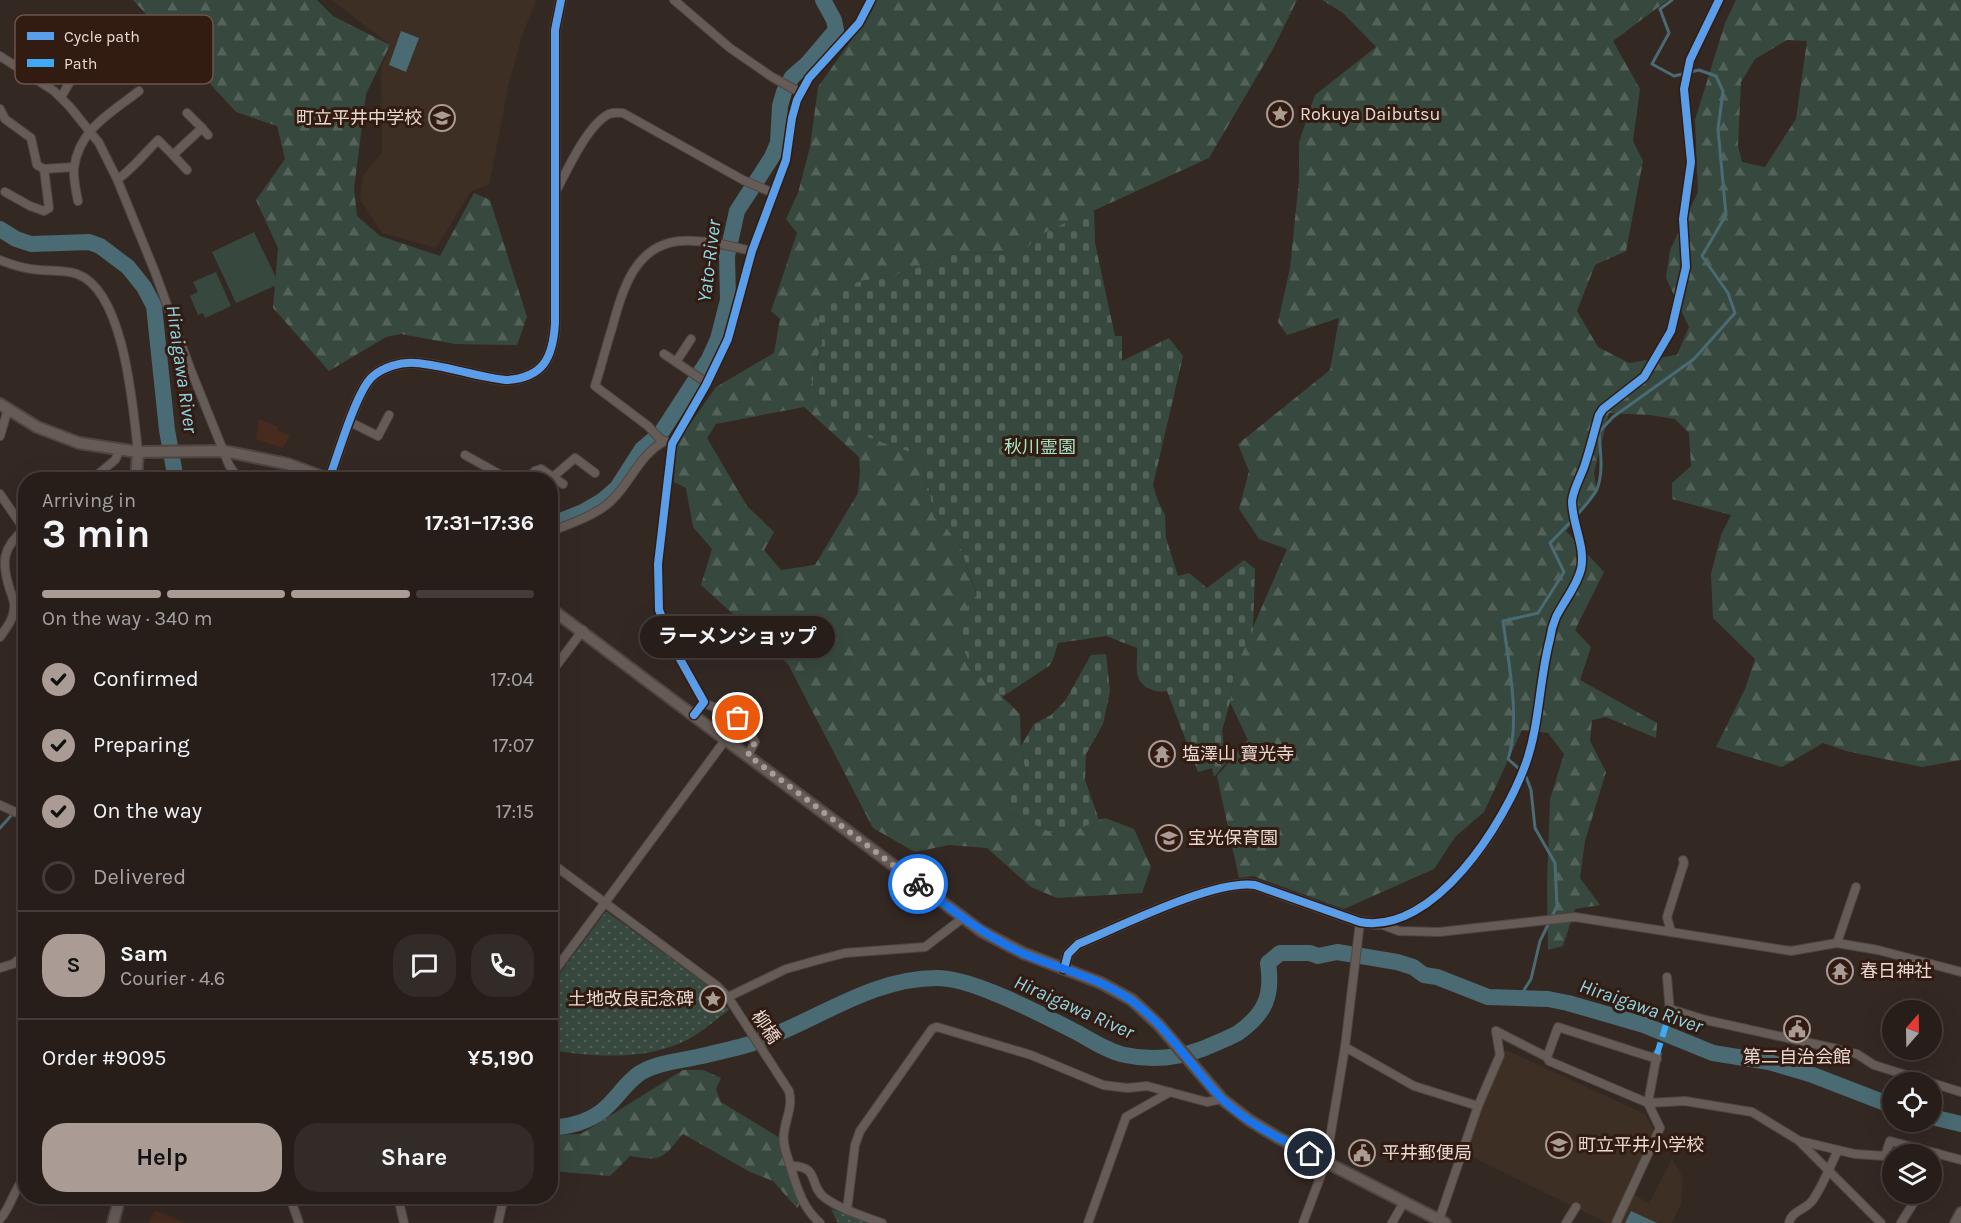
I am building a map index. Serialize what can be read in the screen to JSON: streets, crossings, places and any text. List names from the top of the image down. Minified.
{"streets":{"street":["柳橋"]},"water":["Yato-River","Hiraigawa River"],"parks":["秋川霊園"],"places":{"place":["Rokuya Daibutsu","土地改良記念碑"],"school or university":["町立平井中学校","宝光保育園","町立平井小学校"],"other":["ラーメンショップ"],"temple":["塩澤山 寶光寺","春日神社"],"public building":["第二自治会館","平井郵便局"]},"legend":["Cycle path","Path"],"north":"top","page":{"heading":["3 min","Arriving in","17:31–17:36"],"panel":["Sam","Courier · 4.6","Order #9095","¥5,190"],"bar":"On the way · 340 m","bubble":"ラーメンショップ","list":[["Confirmed","17:04"],["Preparing","17:07"],["On the way","17:15"],"Delivered"],"round":"S","buttons":["Help","Share"]}}
